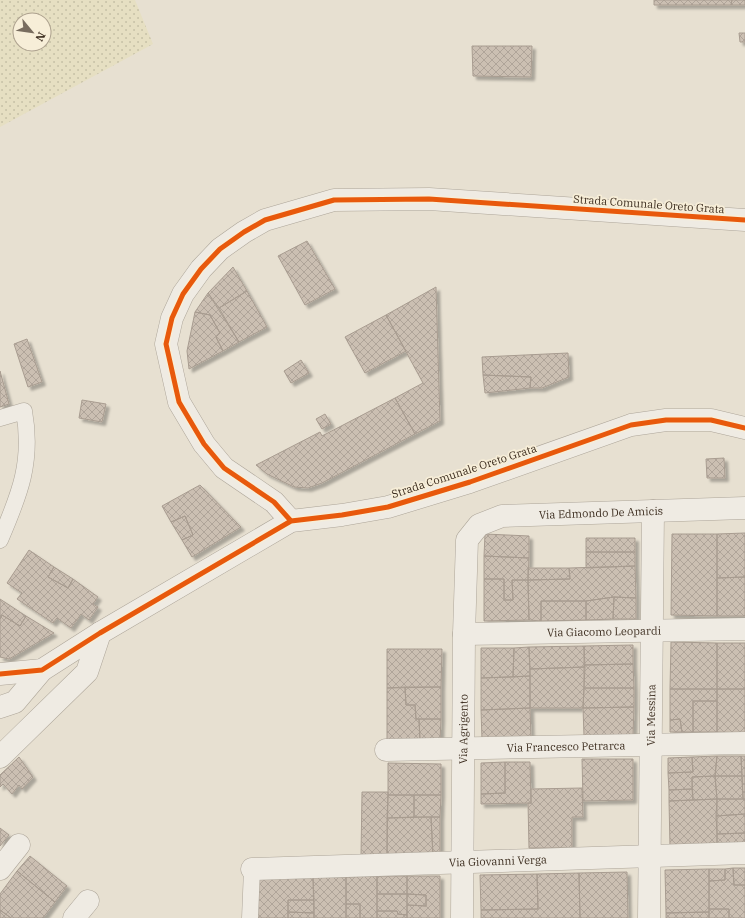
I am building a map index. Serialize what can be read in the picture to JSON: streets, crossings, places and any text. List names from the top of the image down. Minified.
{"streets":{"street":["Strada Comunale Oreto Grata","Via Edmondo De Amicis","Via Giacomo Leopardi","Via Messina","Via Agrigento","Via Francesco Petrarca","Via Giovanni Verga"]},"crossings":[["Via Edmondo De Amicis","Via Messina"],["Via Edmondo De Amicis","Via Agrigento"],["Via Giacomo Leopardi","Via Messina"],["Via Giacomo Leopardi","Via Agrigento"],["Via Messina","Via Francesco Petrarca"],["Via Messina","Via Giovanni Verga"],["Via Agrigento","Via Francesco Petrarca"],["Via Agrigento","Via Giovanni Verga"]],"north":"bottom right"}
